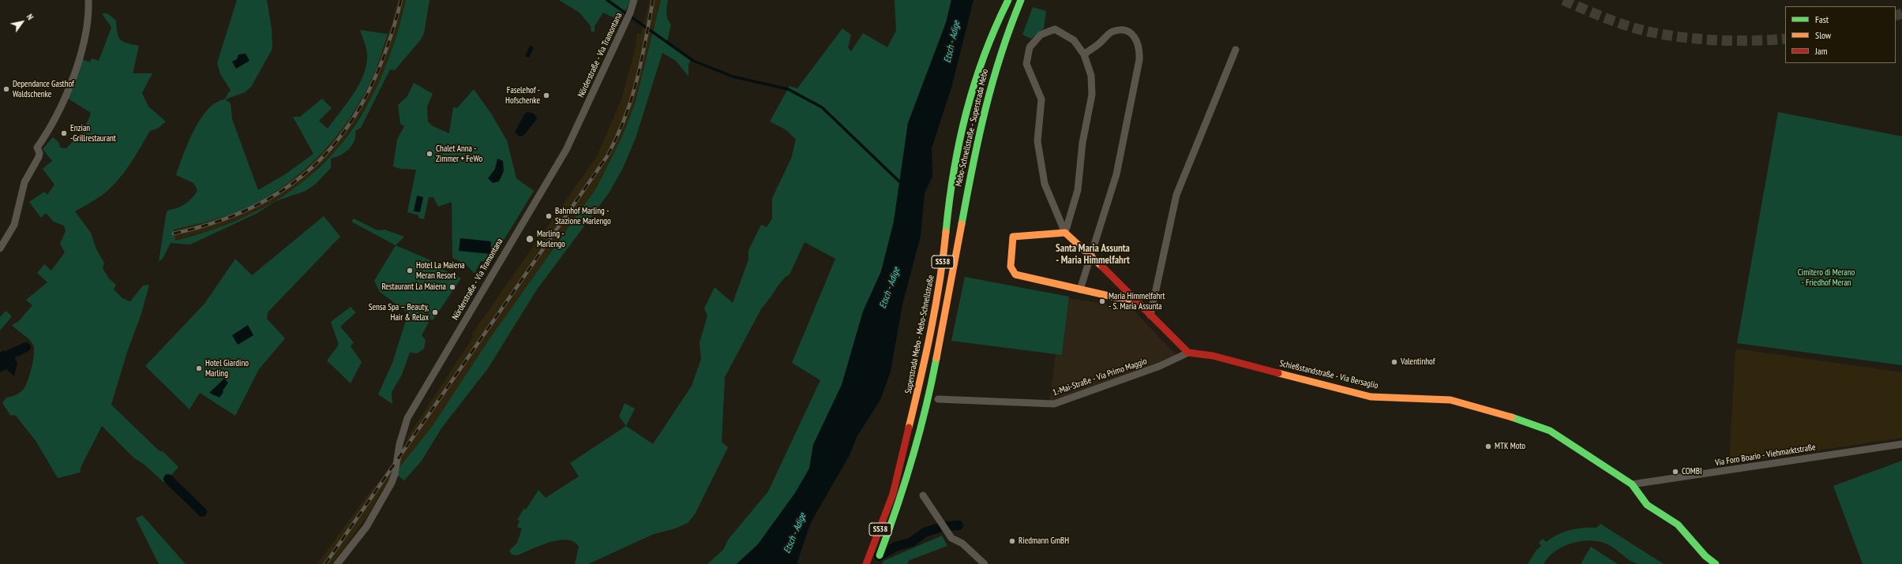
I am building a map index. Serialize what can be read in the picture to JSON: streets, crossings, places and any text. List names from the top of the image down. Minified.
{"streets":{"main road":["Mebo-Schnellstraße - Superstrada Mebo","SS38","Superstrada Mebo - Mebo-Schnellstraße","Schießstandstraße - Via Bersaglio"],"street":["Nörderstraße - Via Tramontana","1.-Mai-Straße - Via Primo Maggio","Via Foro Boario - Viehmarktstraße"]},"crossings":[["SS38","Superstrada Mebo - Mebo-Schnellstraße"],["Schießstandstraße - Via Bersaglio","1.-Mai-Straße - Via Primo Maggio"],["Schießstandstraße - Via Bersaglio","Via Foro Boario - Viehmarktstraße"]],"districts":["Santa Maria Assunta - Maria Himmelfahrt"],"water":["Etsch - Adige"],"parks":["Cimitero di Merano - Friedhof Meran"],"places":["Dependance Gasthof Waldschenke","Faselehof - Hofschenke","Enzian -Grillrestaurant","Chalet Anna - Zimmer + FeWo","Bahnhof Marling - Stazione Marlengo","Marling - Marlengo","Hotel La Maiena Meran Resort","Restaurant La Maiena","Maria Himmelfahrt - S. Maria Assunta","Sensa Spa – Beauty, Hair & Relax","Valentinhof","Hotel Giardino Marling","MTK Moto","COMBI","Riedmann GmBH"],"legend":["Fast","Slow","Jam"],"north":"top right"}
